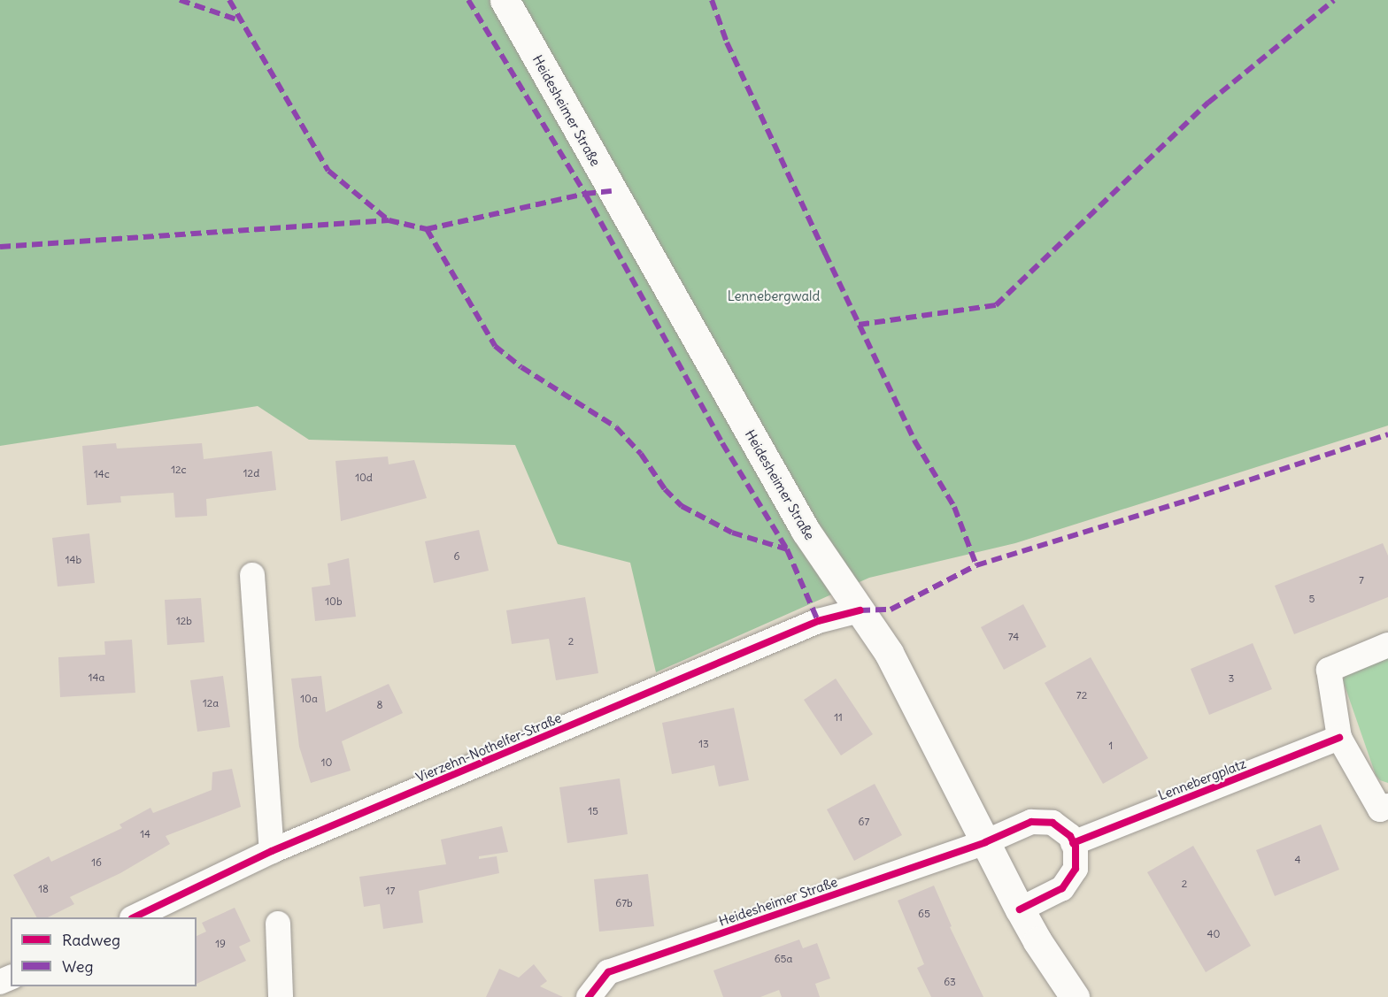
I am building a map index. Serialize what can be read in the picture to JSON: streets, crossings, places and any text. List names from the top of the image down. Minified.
{"streets":{"main road":["Heidesheimer Straße"],"street":["Vierzehn-Nothelfer-Straße","Lennebergplatz"]},"crossings":[["Heidesheimer Straße","Vierzehn-Nothelfer-Straße"],["Heidesheimer Straße","Lennebergplatz"]],"parks":["Lennebergwald"],"house_numbers":["12c","12d","14c","10d","6","14b","7","5","10b","12b","74","2","14a","3","72","10a","12a","8","11","13","1","10","15","67","14","4","16","2","18","17","67b","65","40","19","65a","63"],"legend":["Radweg","Weg"]}
